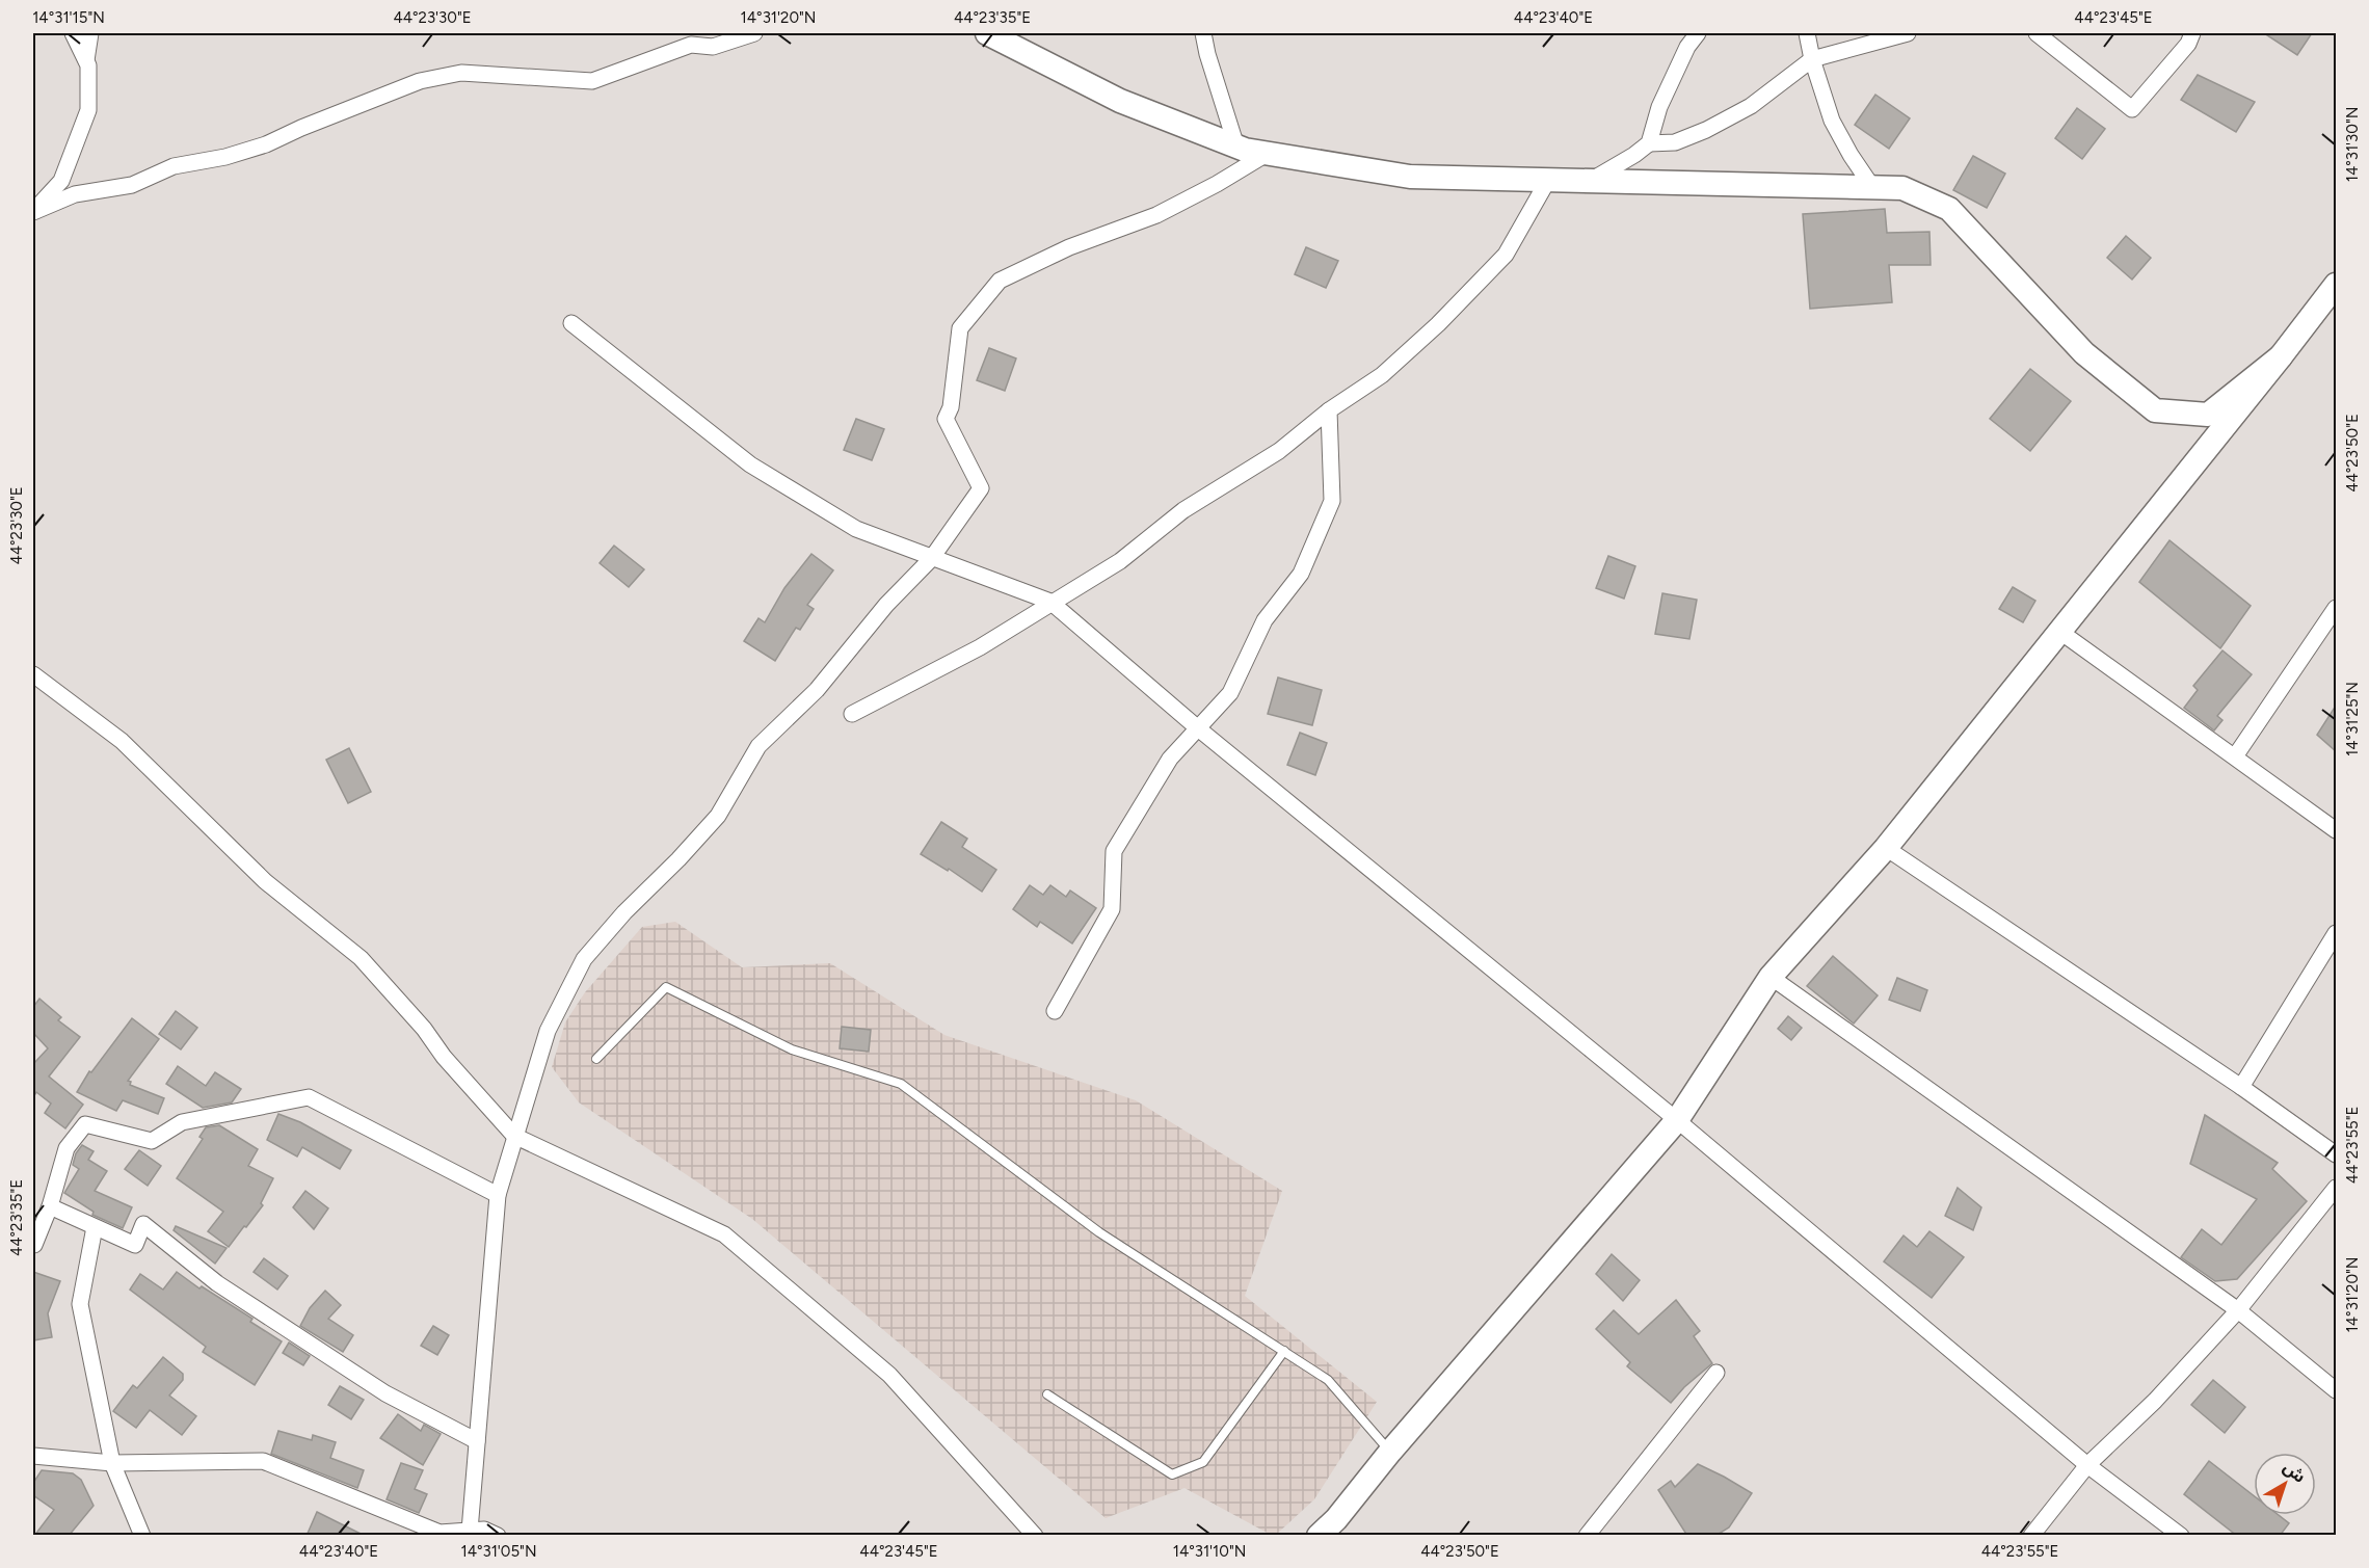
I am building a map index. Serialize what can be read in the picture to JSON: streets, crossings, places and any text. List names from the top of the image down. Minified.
{"north":"top right","coordinates":["14°31'15\"N","44°23'30\"E","14°31'20\"N","44°23'35\"E","44°23'40\"E","44°23'45\"E","14°31'30\"N","44°23'50\"E","14°31'25\"N","44°23'55\"E","14°31'05\"N","14°31'10\"N"]}
